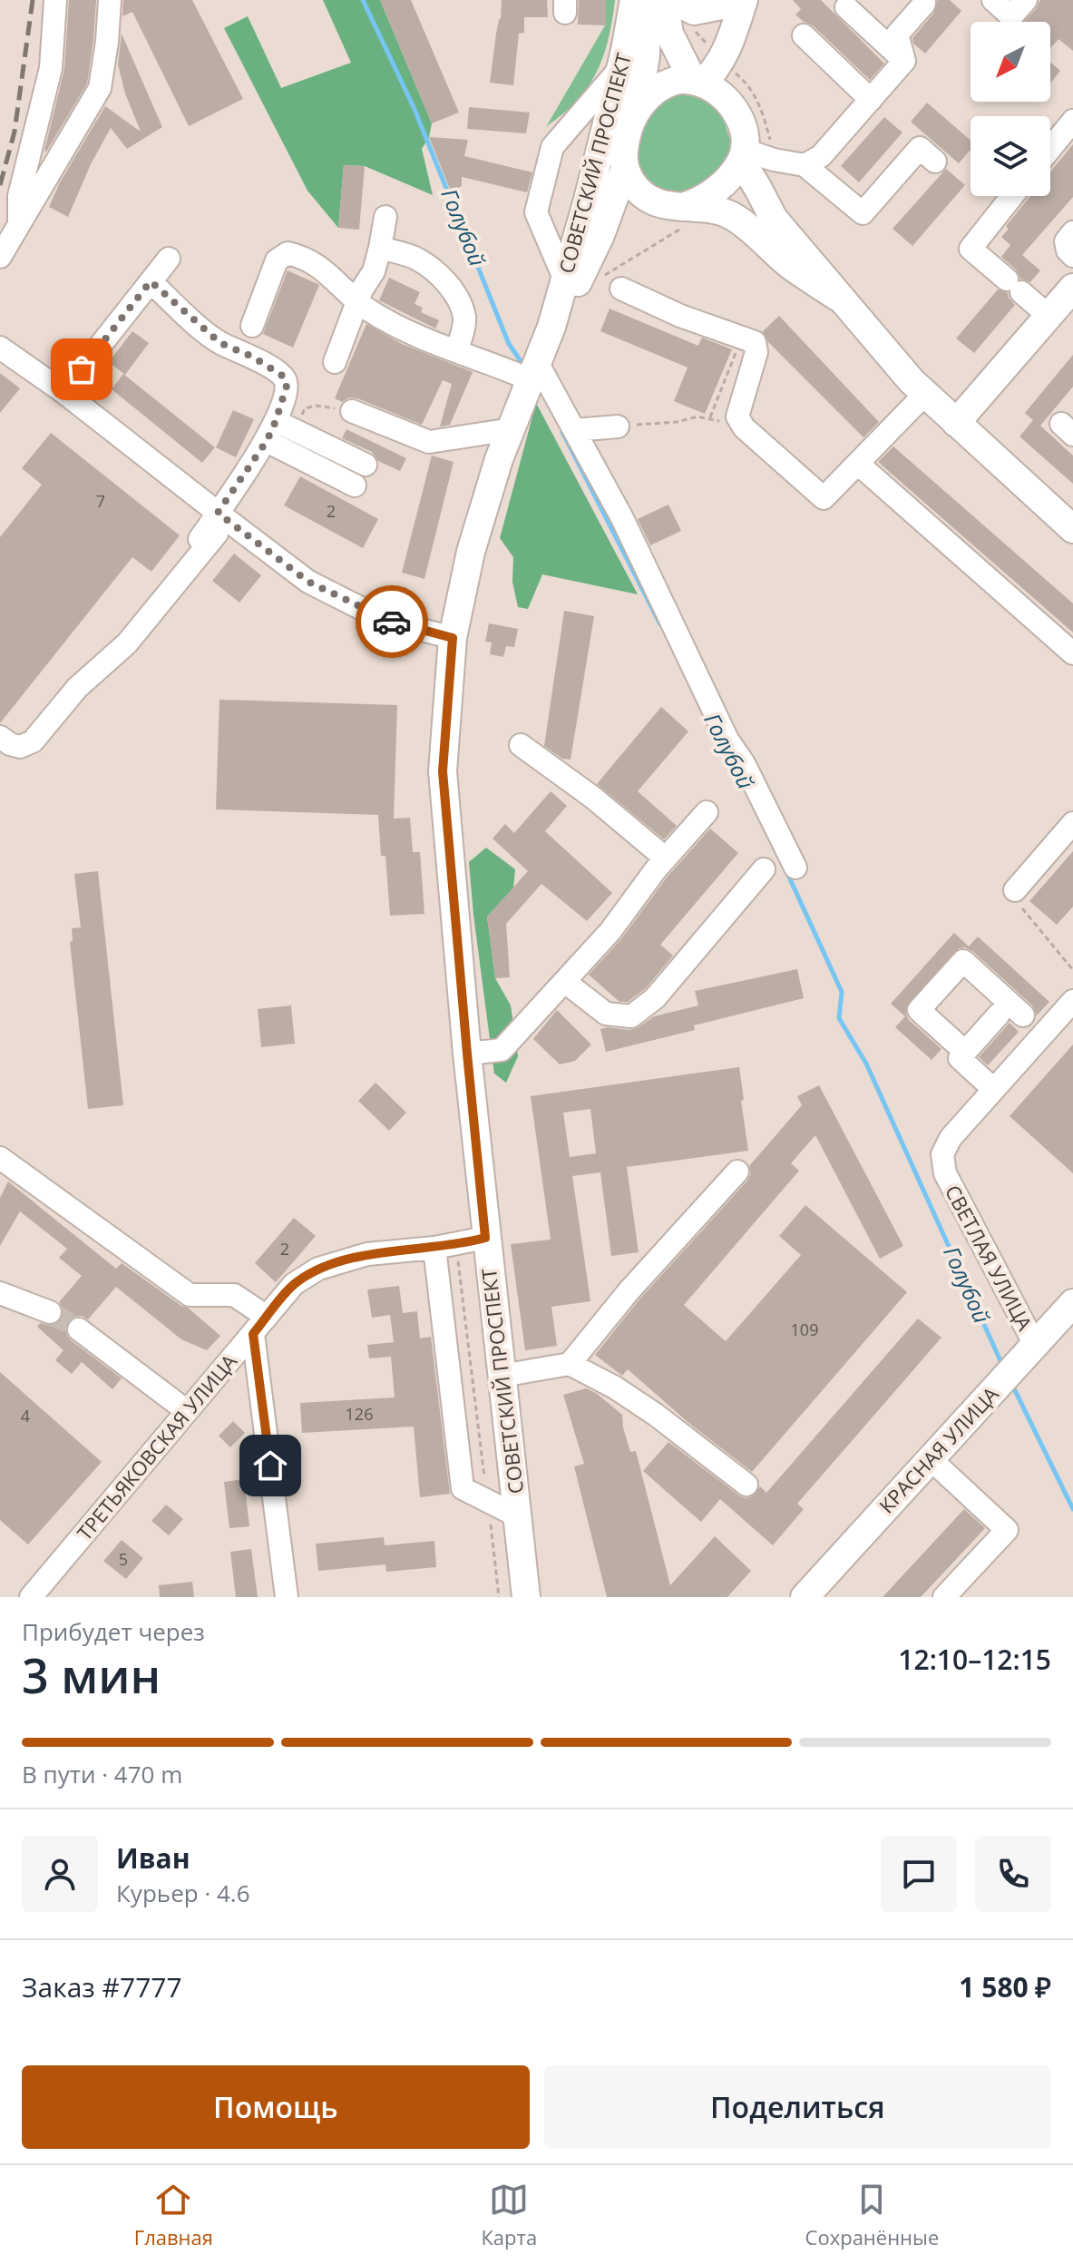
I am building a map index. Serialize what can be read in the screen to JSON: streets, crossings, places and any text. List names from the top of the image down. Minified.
{"streets":{"main road":["СОВЕТСКИЙ ПРОСПЕКТ","КРАСНАЯ УЛИЦА"],"street":["СВЕТЛАЯ УЛИЦА","ТРЕТЬЯКОВСКАЯ УЛИЦА"]},"crossings":[["СОВЕТСКИЙ ПРОСПЕКТ","ТРЕТЬЯКОВСКАЯ УЛИЦА"],["СВЕТЛАЯ УЛИЦА","КРАСНАЯ УЛИЦА"]],"water":["Голубой"],"house_numbers":["7","2","2","109","126","4","5"],"north":"bottom left","page":{"heading":["3 мин","Прибудет через","12:10–12:15"],"panel":["Иван","Курьер · 4.6","Заказ #7777","1 580 ₽"],"bar":"В пути · 470 m","buttons":["Помощь","Поделиться"],"tabs":["Главная","Карта","Сохранённые"]}}
